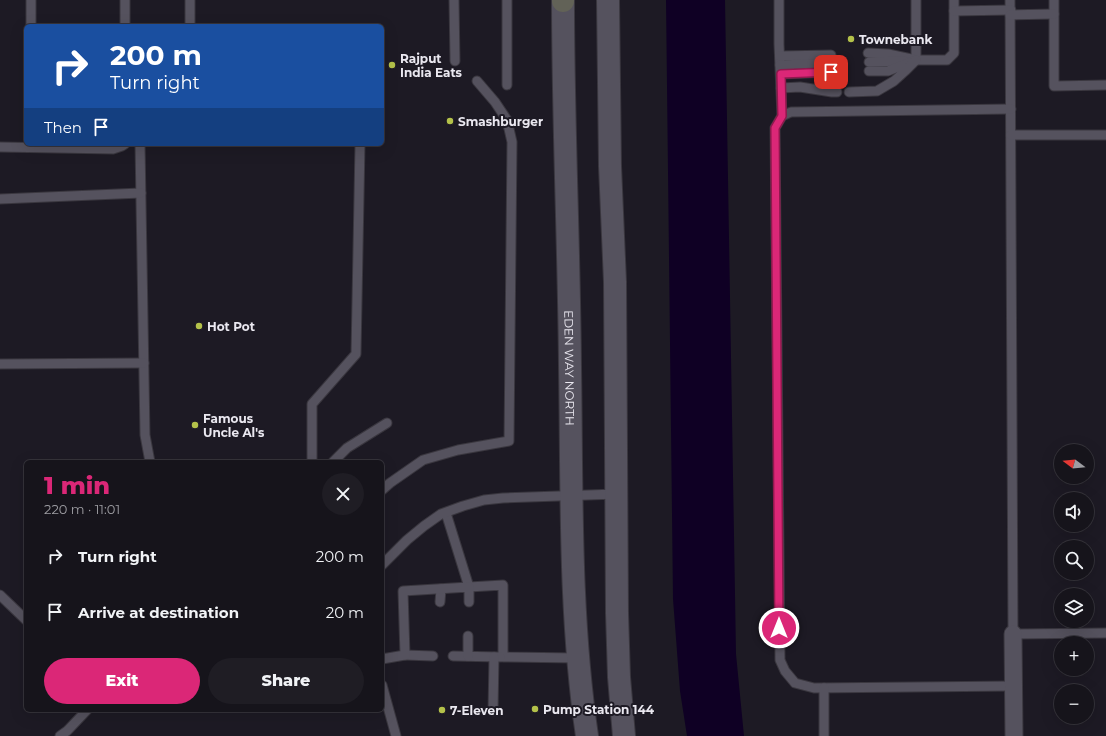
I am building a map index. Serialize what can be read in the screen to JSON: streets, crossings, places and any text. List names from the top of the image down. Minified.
{"streets":{"street":["EDEN WAY NORTH"]},"places":["Townebank","Rajput India Eats","Smashburger","Hot Pot","Famous Uncle Al's","Pump Station 144","7-Eleven"],"north":"left","page":{"turn":["200 m","Turn right"],"then":"Then","map_buttons":["+","−"],"heading":["1 min","220 m · 11:01"],"list":[{"name":"Turn right","value":"200 m"},{"name":"Arrive at destination","value":"20 m"}],"buttons":["Exit","Share"]}}
